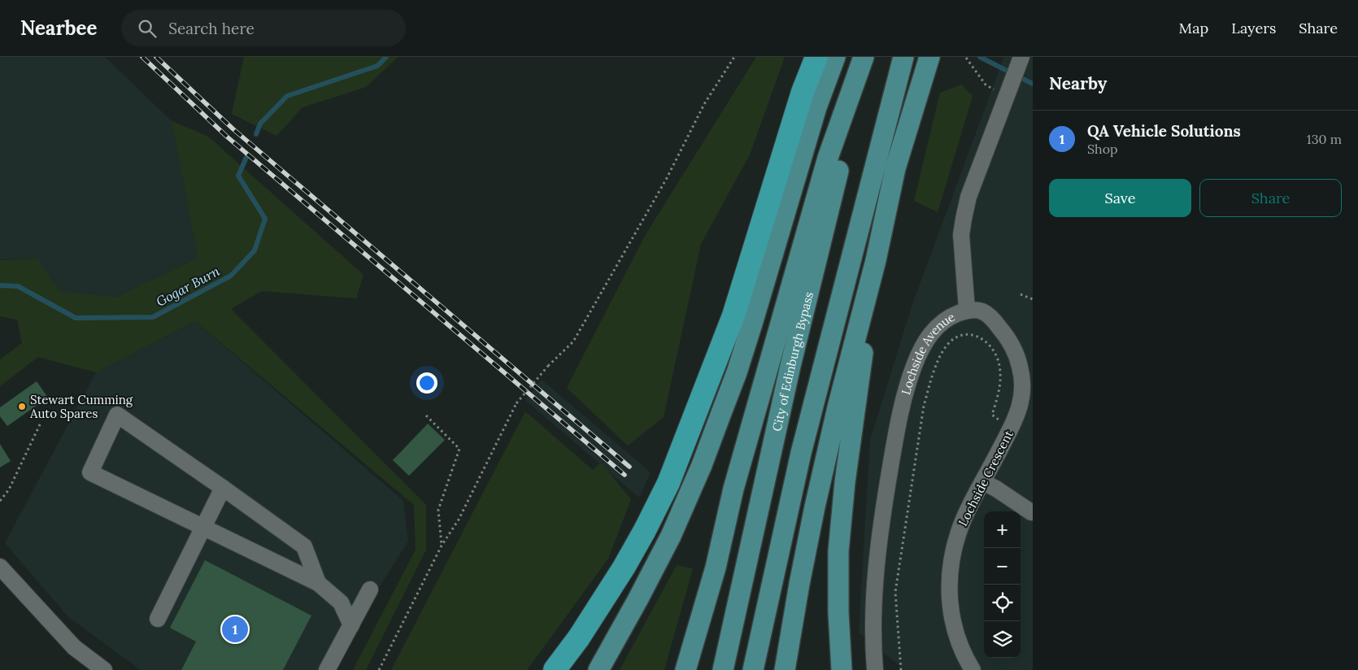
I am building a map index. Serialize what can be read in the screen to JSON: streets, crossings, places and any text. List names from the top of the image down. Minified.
{"streets":{"main road":["City of Edinburgh Bypass"],"street":["Lochside Avenue","Lochside Crescent"]},"crossings":[["Lochside Avenue","Lochside Crescent"]],"water":["Gogar Burn"],"places":["Stewart Cumming Auto Spares"],"page":{"header":"Nearbee","search":"Search here","nav":["Map","Layers","Share"],"heading":"Nearby","list":[{"mark":"1","name":"QA Vehicle Solutions","note":"Shop","value":"130 m"}],"buttons":["Save","Share"],"map_buttons":["+","−"],"pins":"1"}}
